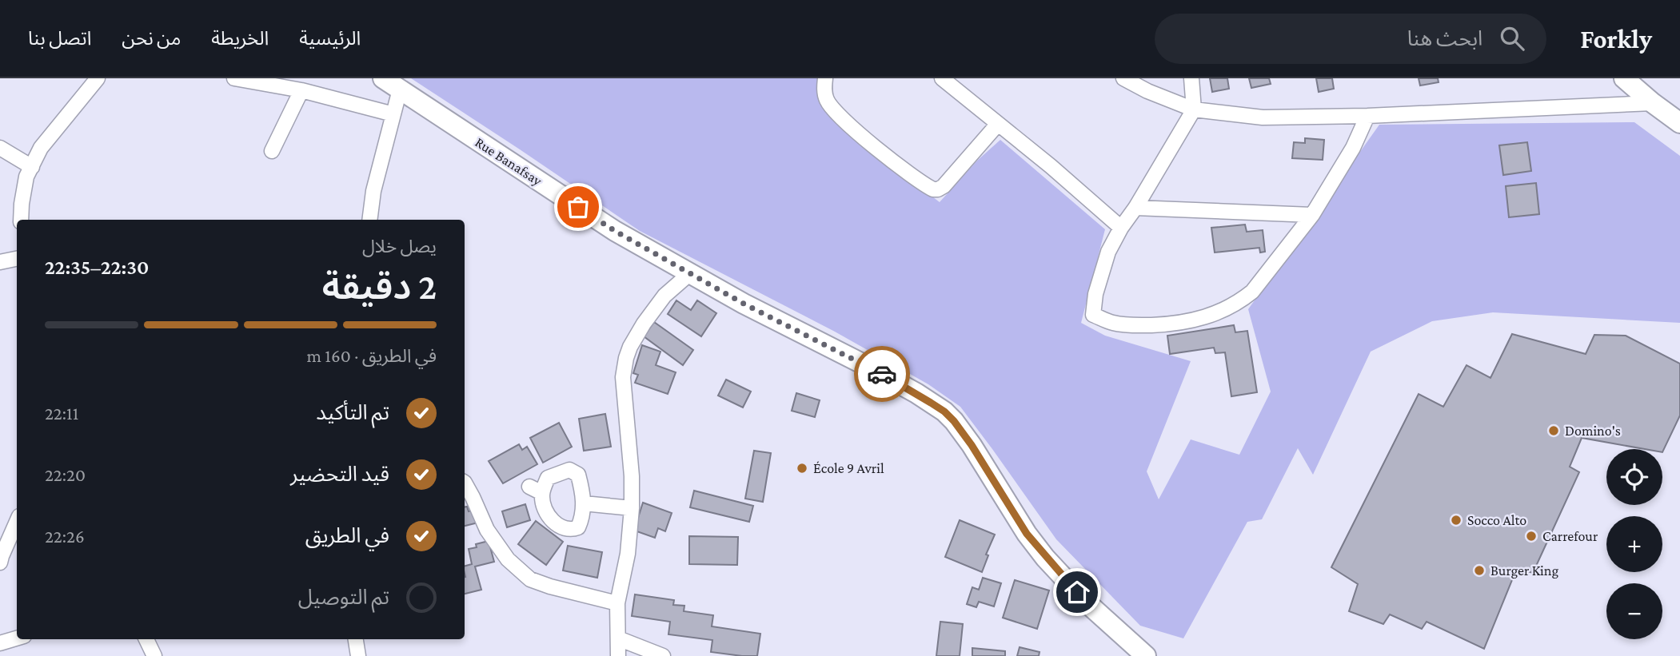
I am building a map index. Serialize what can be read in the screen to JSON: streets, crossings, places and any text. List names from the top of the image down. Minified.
{"streets":{"main road":["Rue Banafsay"]},"places":["Domino's","École 9 Avril","Socco Alto","Carrefour","Burger King"],"page":{"header":"Forkly","search":"ابحث هنا","nav":["الرئيسية","الخريطة","من نحن","اتصل بنا"],"heading":["2 دقيقة","يصل خلال","22:30–22:35"],"bar":"في الطريق · 160 m","list":[["تم التأكيد","22:11"],["قيد التحضير","22:20"],["في الطريق","22:26"],"تم التوصيل"],"map_buttons":["+","−"]}}
